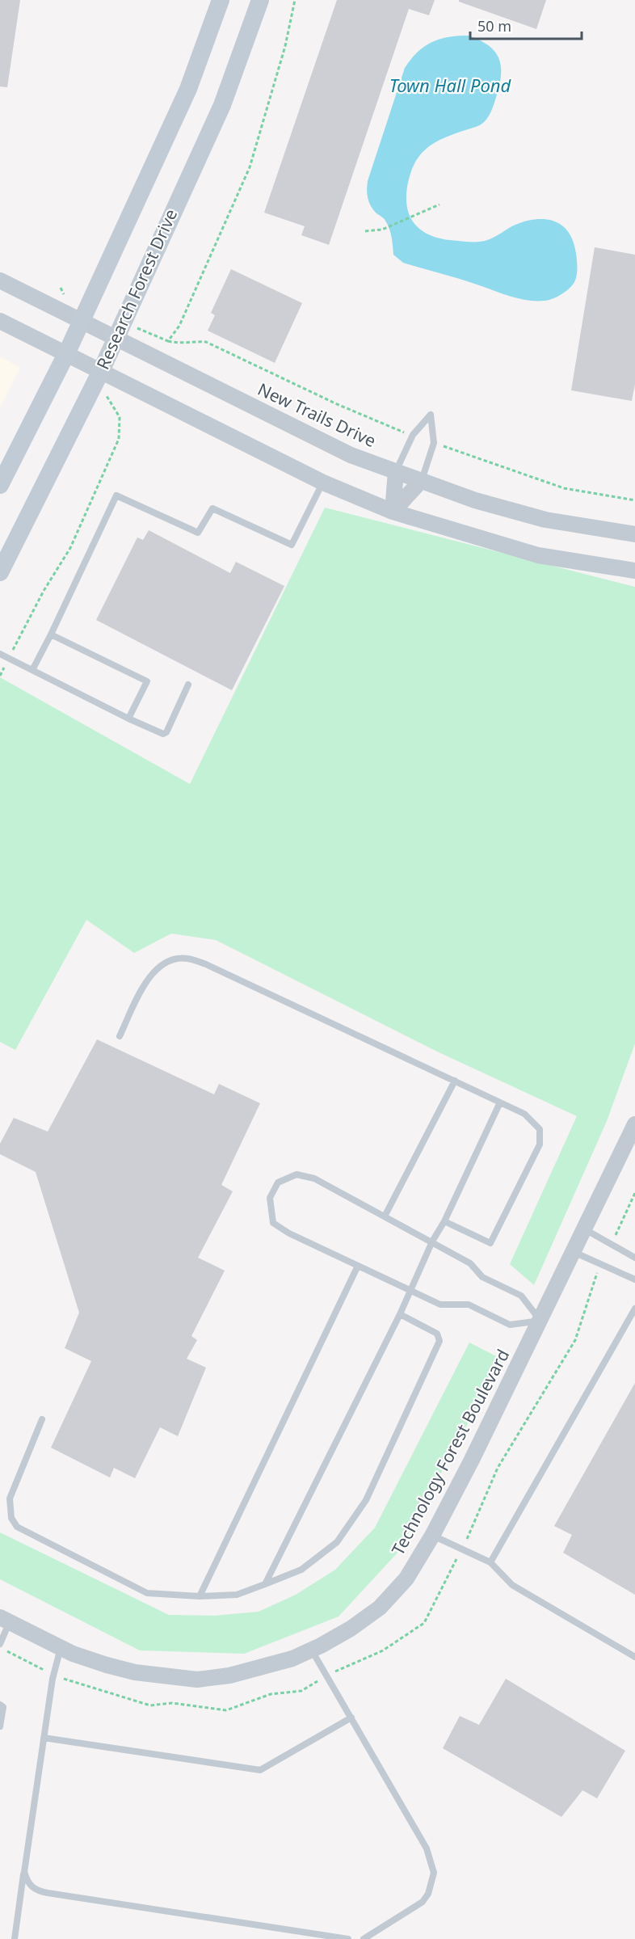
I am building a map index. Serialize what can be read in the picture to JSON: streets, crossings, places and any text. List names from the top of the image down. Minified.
{"streets":{"main road":["Research Forest Drive"],"street":["New Trails Drive","Technology Forest Boulevard"]},"crossings":[["Research Forest Drive","New Trails Drive"]],"water":["Town Hall Pond"],"scale_bar":"50 m"}
